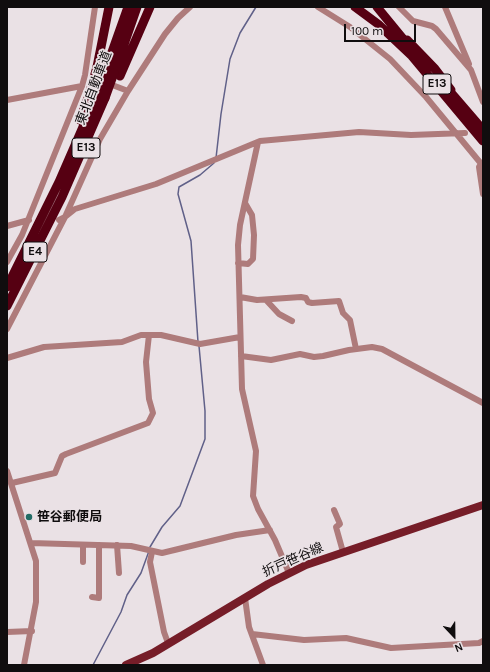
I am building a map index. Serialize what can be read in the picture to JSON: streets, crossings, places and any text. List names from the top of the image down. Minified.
{"streets":{"highway":["E13","東北自動車道","E4"],"main road":["折戸笹谷線"]},"crossings":[["E13","東北自動車道"],["E13","E4"]],"places":["笹谷郵便局"],"scale_bar":"100 m","north":"bottom"}
